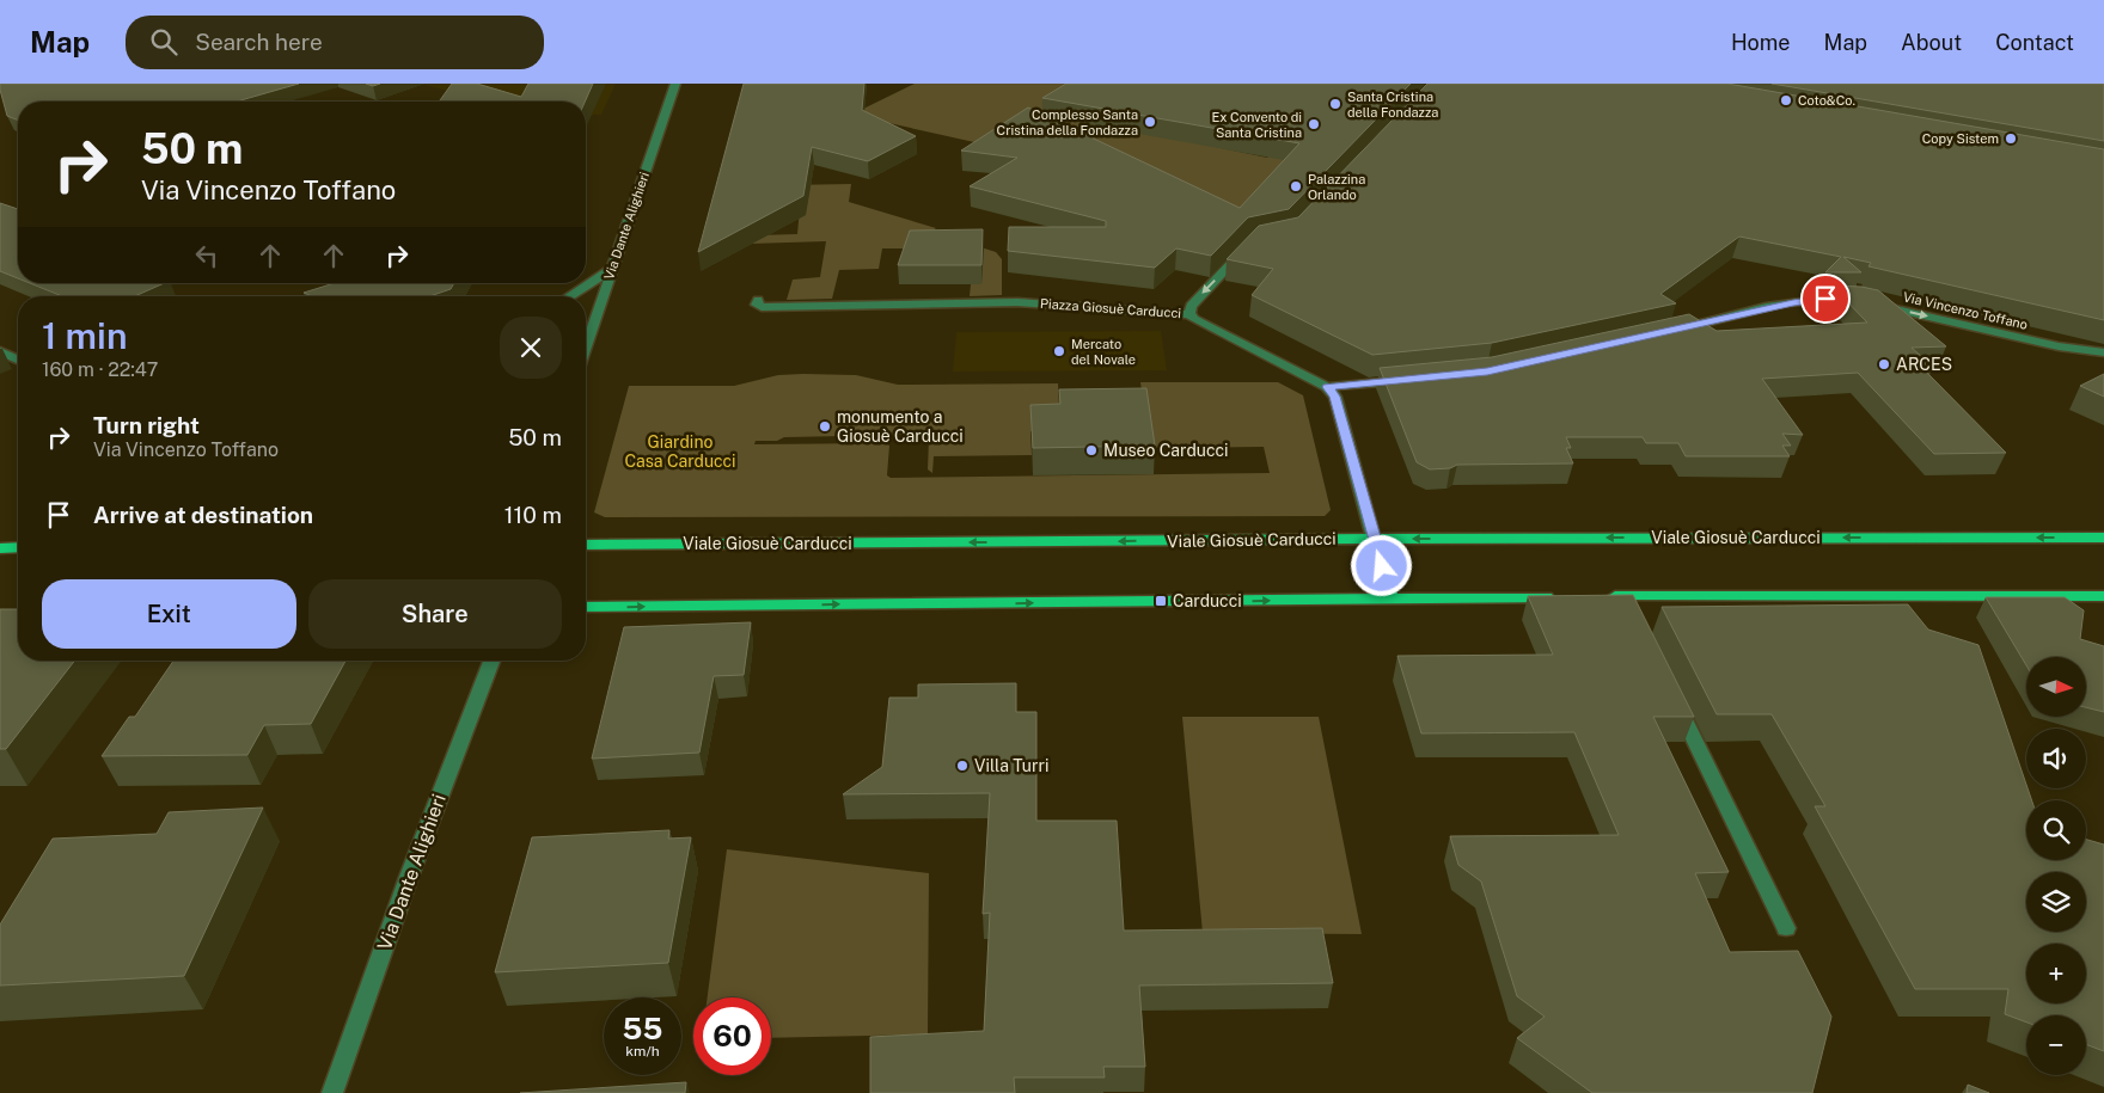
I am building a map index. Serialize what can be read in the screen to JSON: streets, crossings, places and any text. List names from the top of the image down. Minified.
{"streets":{"main road":["Viale Giosuè Carducci"],"street":["Via Dante Alighieri","Piazza Giosuè Carducci","Via Vincenzo Toffano"]},"one_way":["Via Vincenzo Toffano"],"parks":["Giardino Casa Carducci"],"places":{"other":["Coto&Co.","Santa Cristina della Fondazza","Complesso Santa Cristina della Fondazza","Ex Convento di Santa Cristina","Copy Sistem","Palazzina Orlando","Mercato del Novale","ARCES","monumento a Giosuè Carducci","Museo Carducci","Villa Turri"],"transit":["Carducci"]},"north":"right","page":{"header":"Map","search":"Search here","nav":["Home","Map","About","Contact"],"turn":["50 m","Via Vincenzo Toffano"],"heading":["1 min","160 m · 22:47"],"list":[{"name":"Turn right","note":"Via Vincenzo Toffano","value":"50 m"},{"name":"Arrive at destination","value":"110 m"}],"buttons":["Exit","Share"],"map_buttons":["+","−"],"speed":"55 km/h","limit":"60"}}
